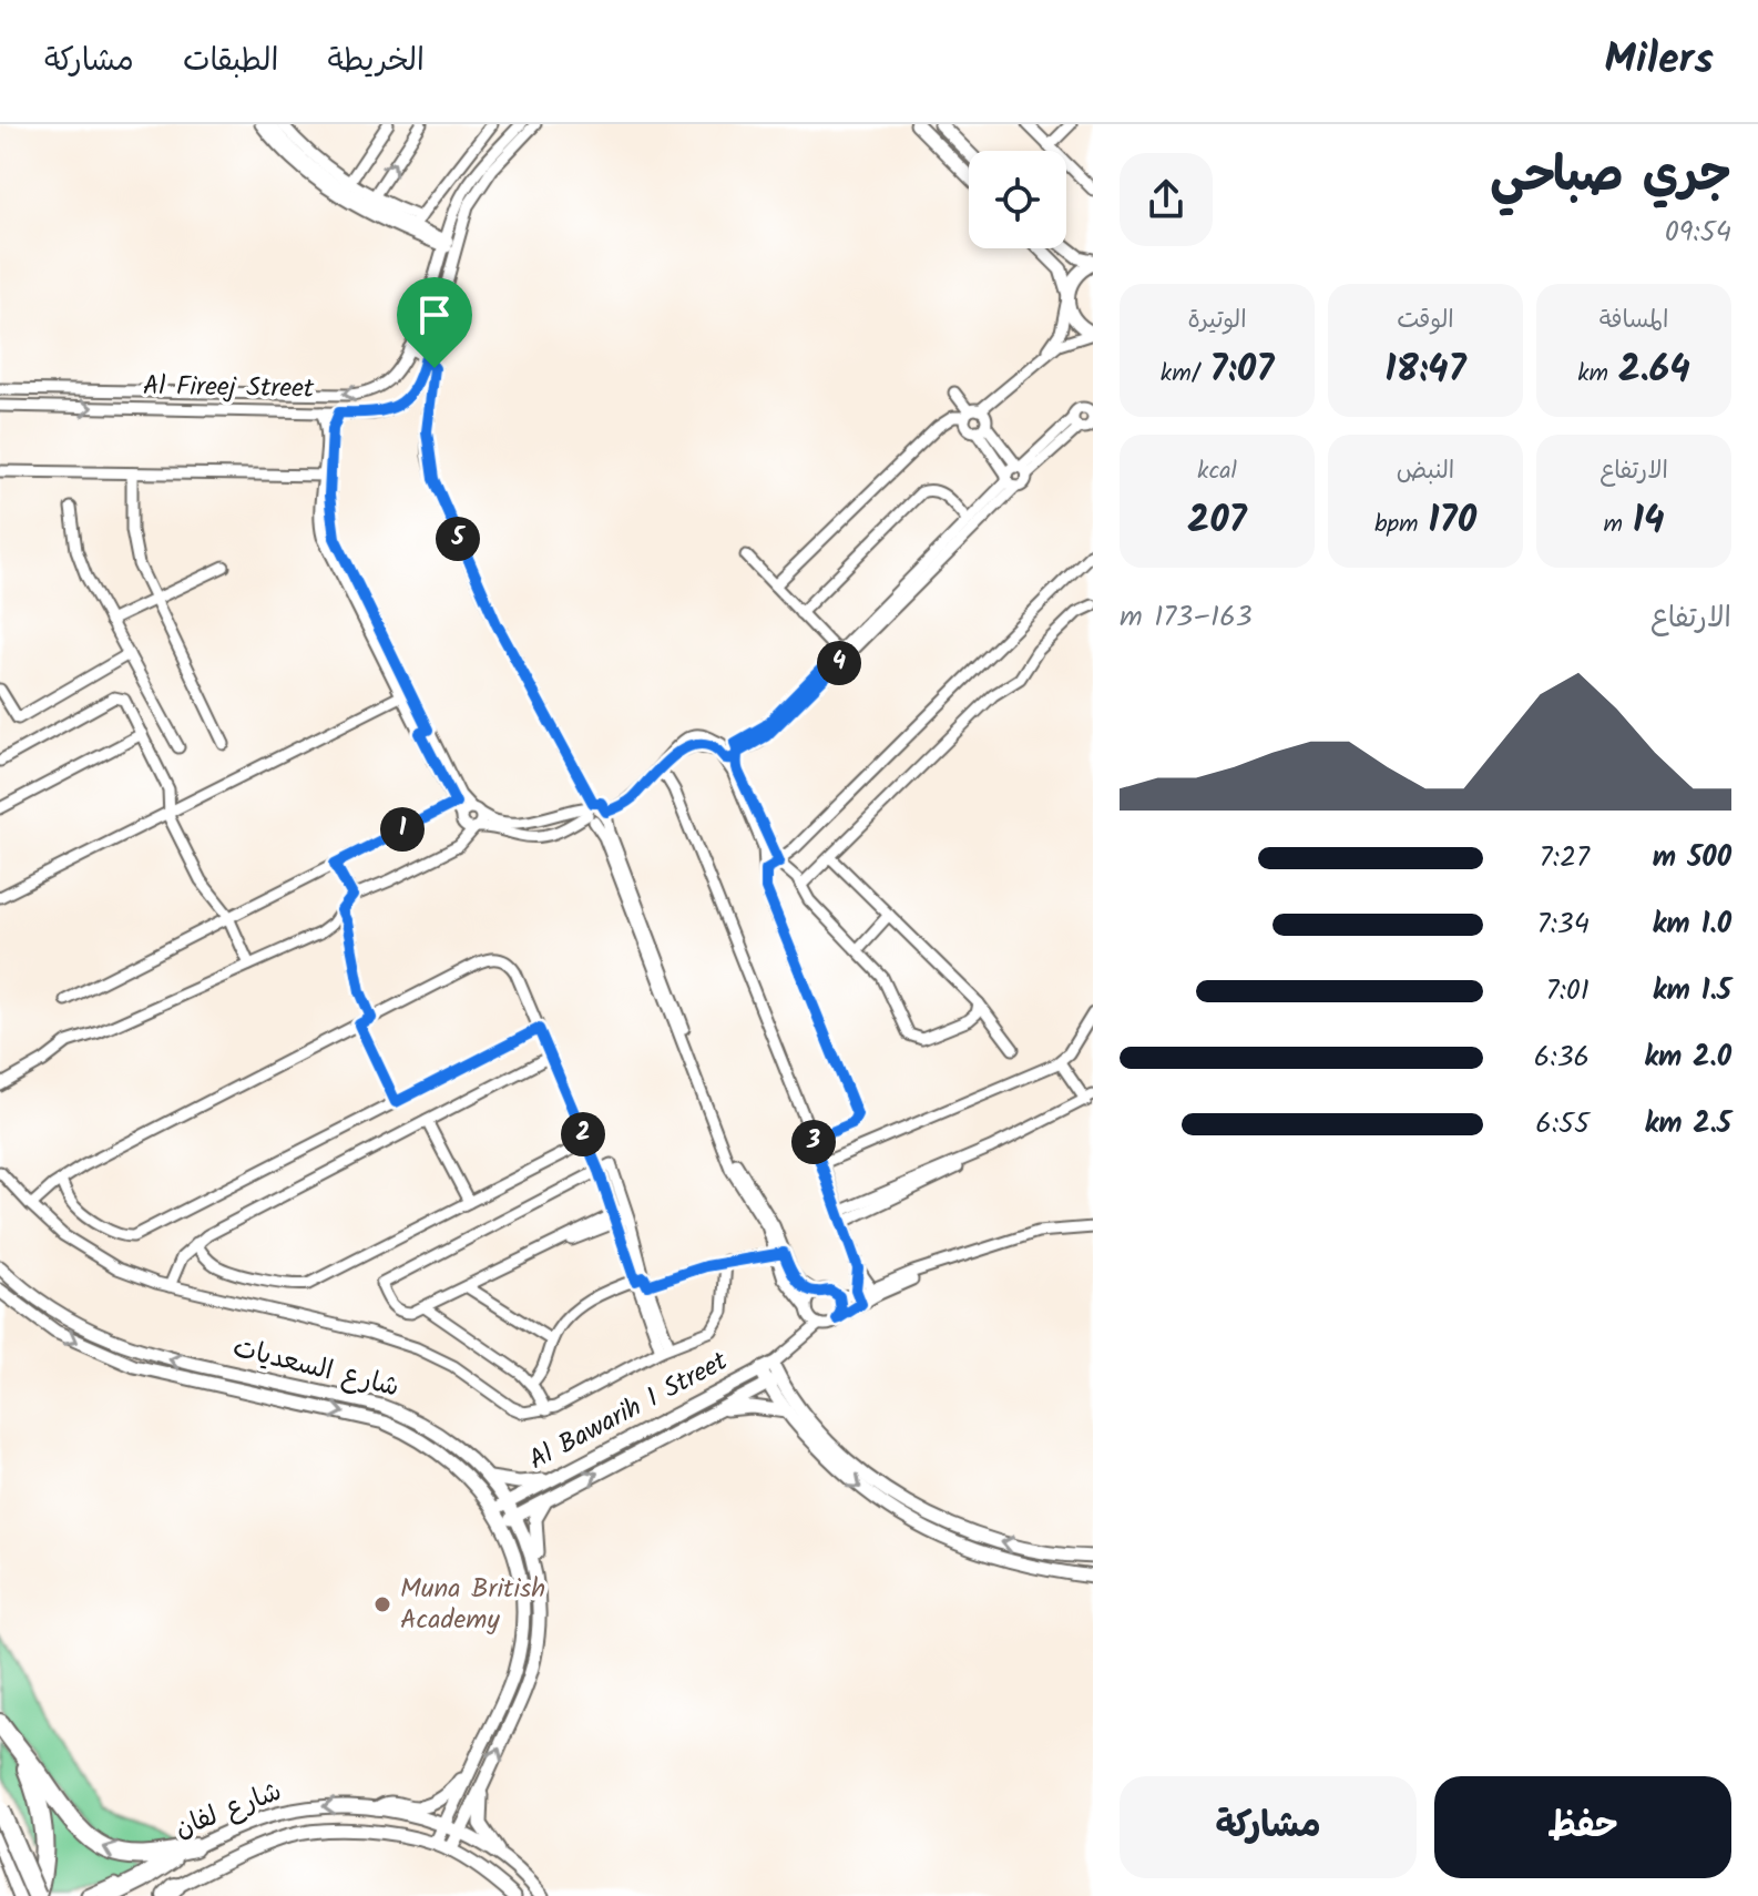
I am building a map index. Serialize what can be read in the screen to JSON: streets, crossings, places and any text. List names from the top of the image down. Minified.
{"streets":{"street":["Al Fireej Street","شارع السعديات","Al Bawarih 1 Street","شارع لفان"]},"crossings":[["شارع السعديات","Al Bawarih 1 Street"],["شارع السعديات","شارع لفان"]],"places":["Muna British Academy"],"page":{"header":"Milers","nav":["الخريطة","الطبقات","مشاركة"],"heading":["جري صباحي","09:54"],"stats":[["المسافة","2.64 km"],["الوقت","18:47"],["الوتيرة","7:07 /km"],["الارتفاع","14 m"],["النبض","170 bpm"],["kcal","207"]],"pins":["5","4","1","2","3"],"chart":["الارتفاع","163–173 m"],"list":[{"name":"500 m","note":"7:27"},{"name":"1.0 km","note":"7:34"},{"name":"1.5 km","note":"7:01"},{"name":"2.0 km","note":"6:36"},{"name":"2.5 km","note":"6:55"}],"buttons":["حفظ","مشاركة"]}}
